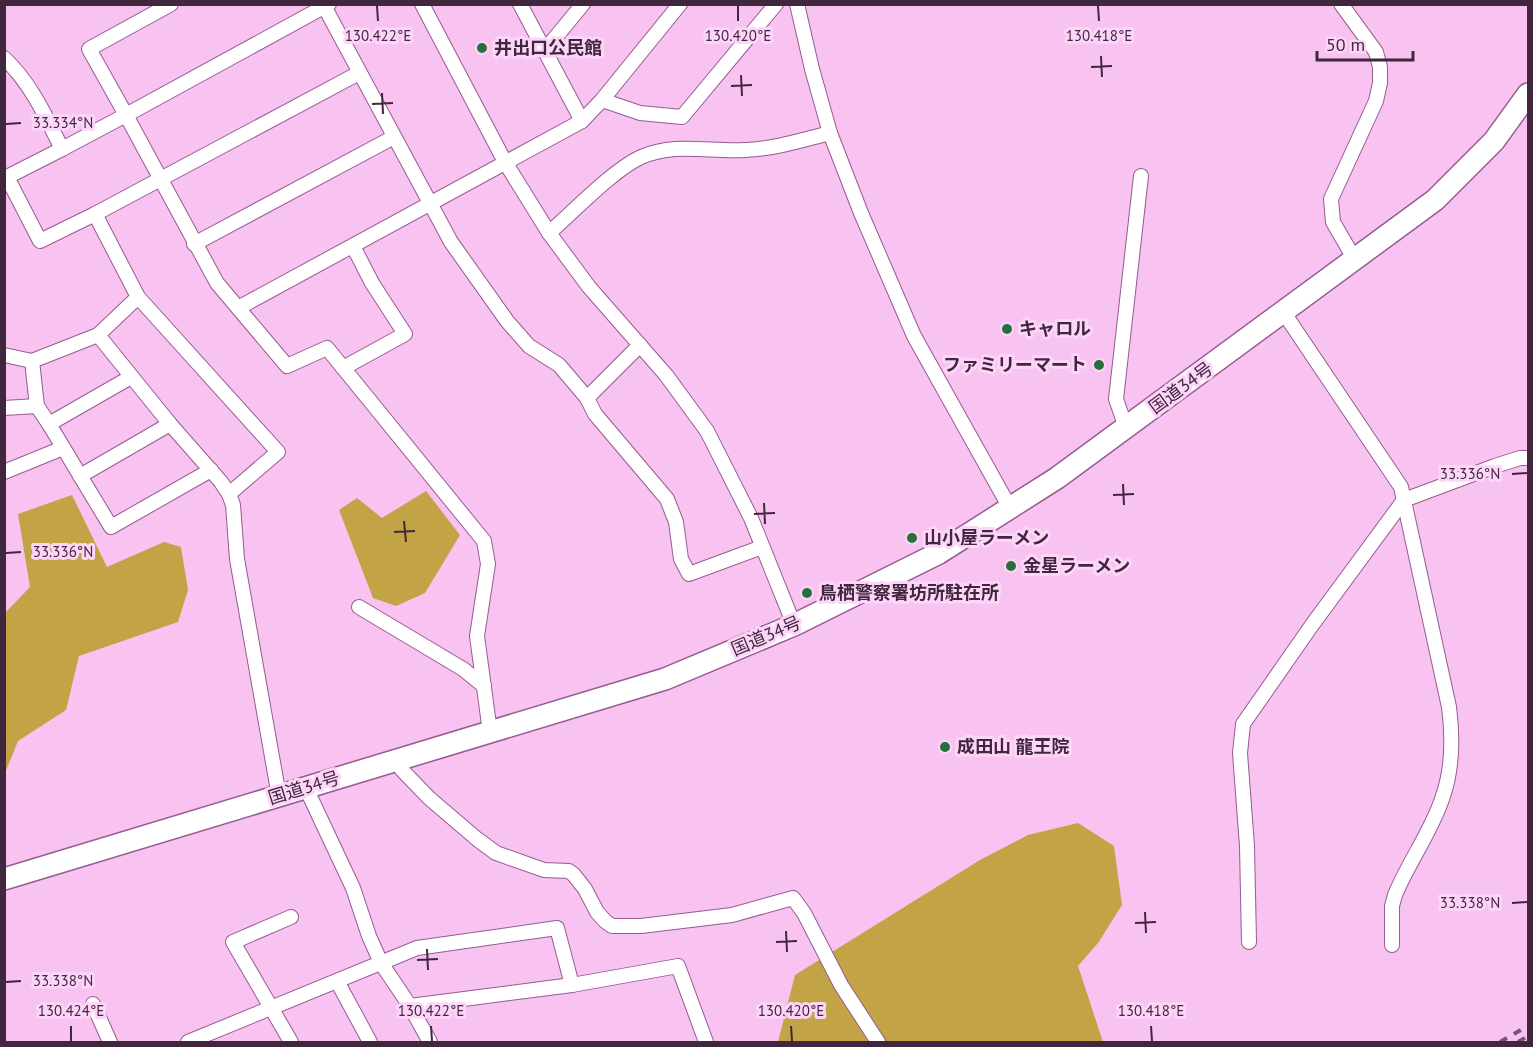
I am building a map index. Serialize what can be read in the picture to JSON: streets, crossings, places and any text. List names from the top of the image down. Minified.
{"streets":{"highway":["国道34号"]},"places":["井出口公民館","キャロル","ファミリーマート","山小屋ラーメン","金星ラーメン","鳥栖警察署坊所駐在所","成田山 龍王院"],"scale_bar":"50 m","coordinates":["130.422°E","130.420°E","130.418°E","33.334°N","33.336°N","33.338°N","130.424°E"]}
